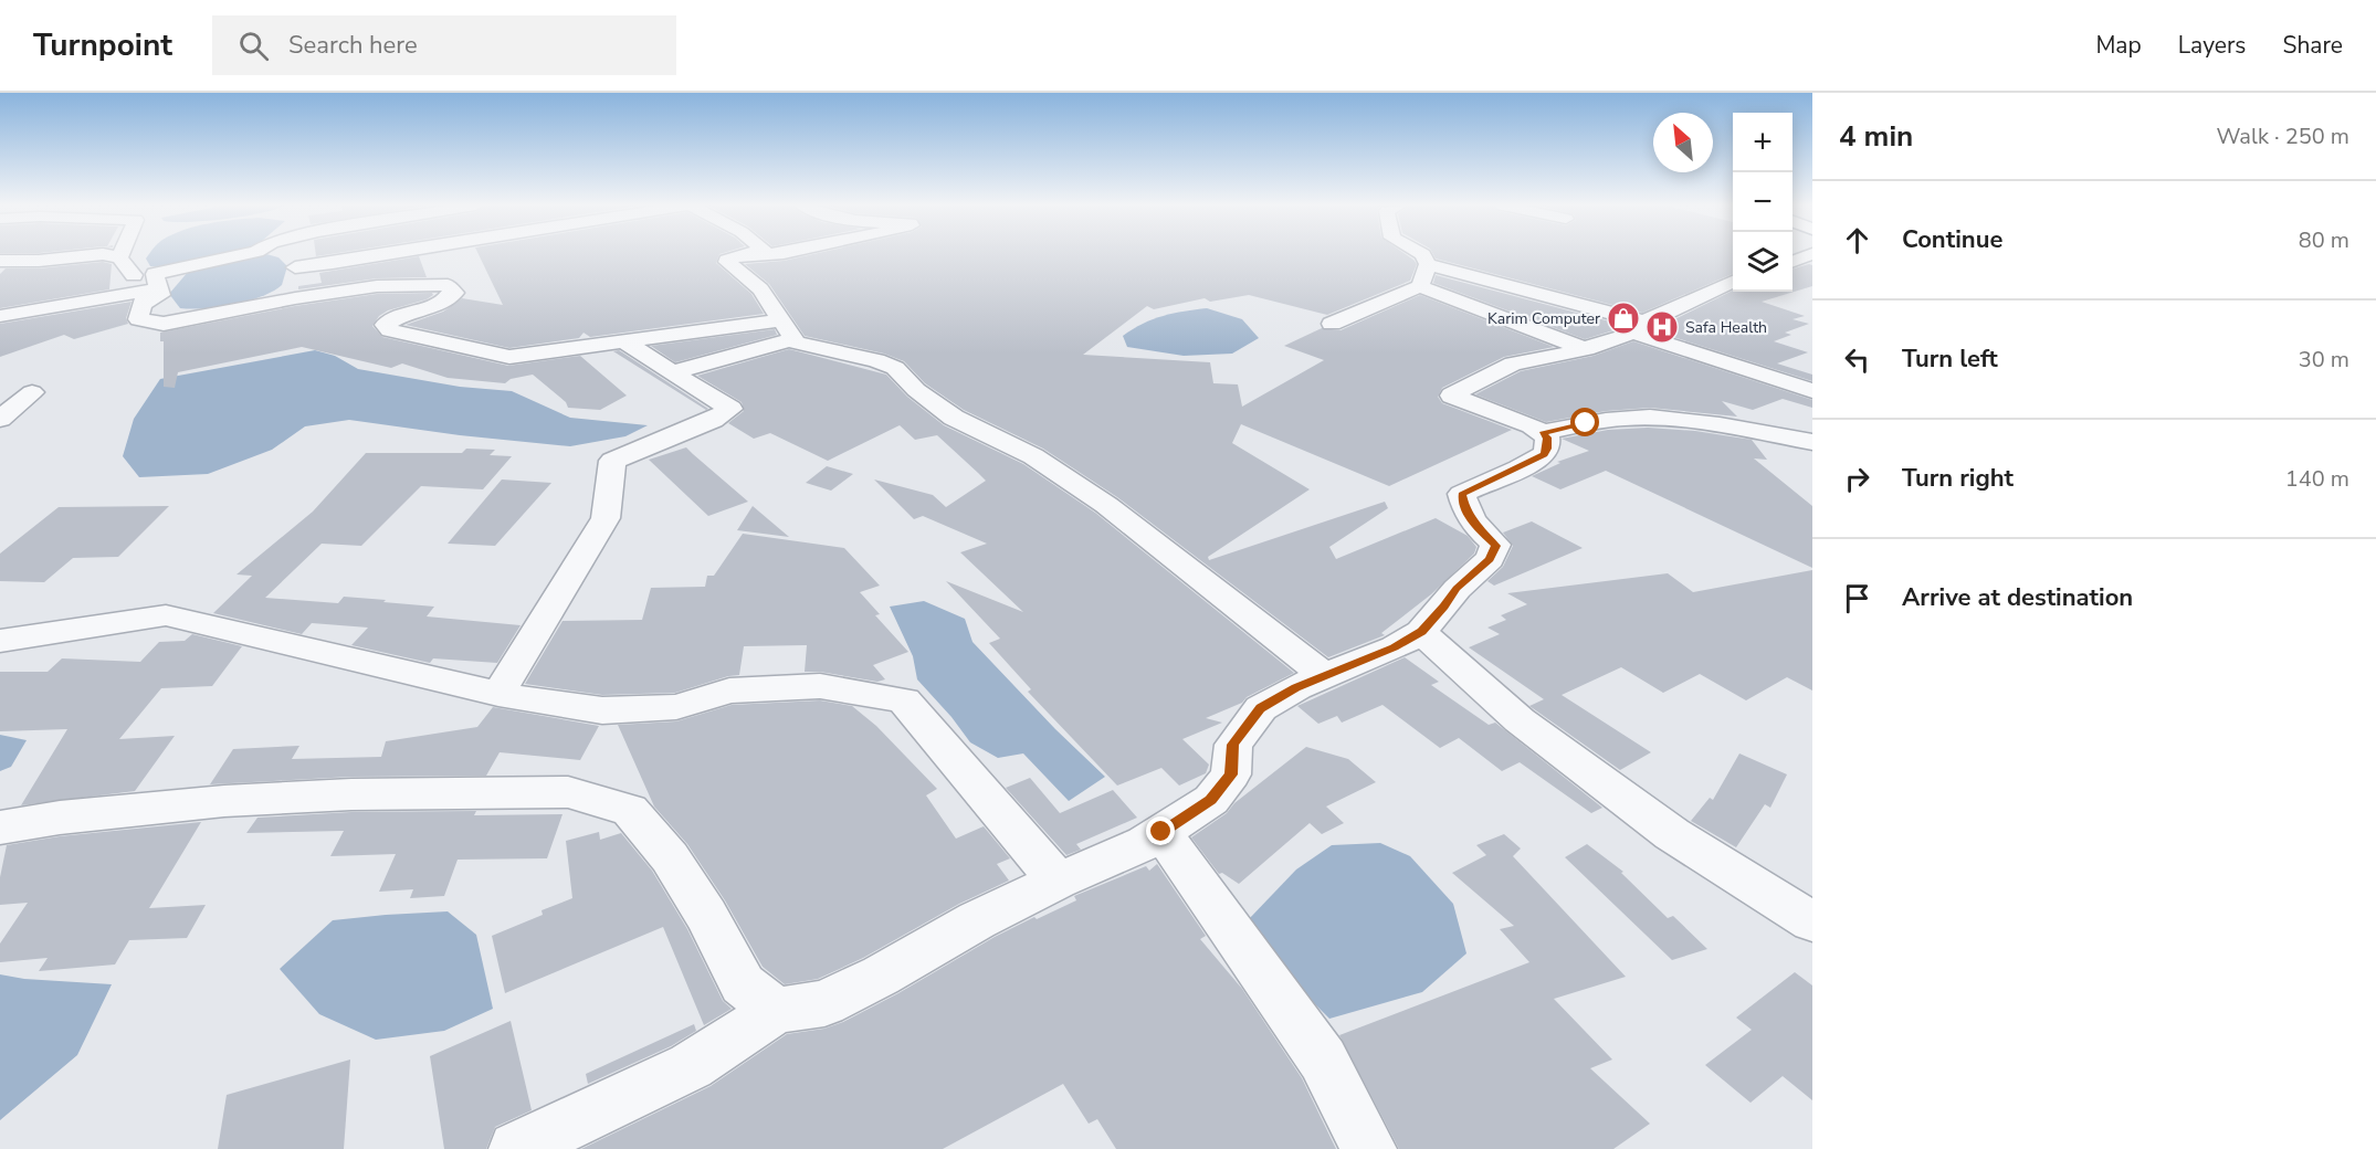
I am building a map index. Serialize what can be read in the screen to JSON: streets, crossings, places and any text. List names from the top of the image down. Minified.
{"places":{"shop":["Karim Computer"],"hospital":["Safa Health"]},"north":"top left","page":{"header":"Turnpoint","search":"Search here","nav":["Map","Layers","Share"],"heading":["4 min","Walk · 250 m"],"map_buttons":["+","−"],"list":[["Continue","80 m"],["Turn left","30 m"],["Turn right","140 m"],"Arrive at destination"]}}
